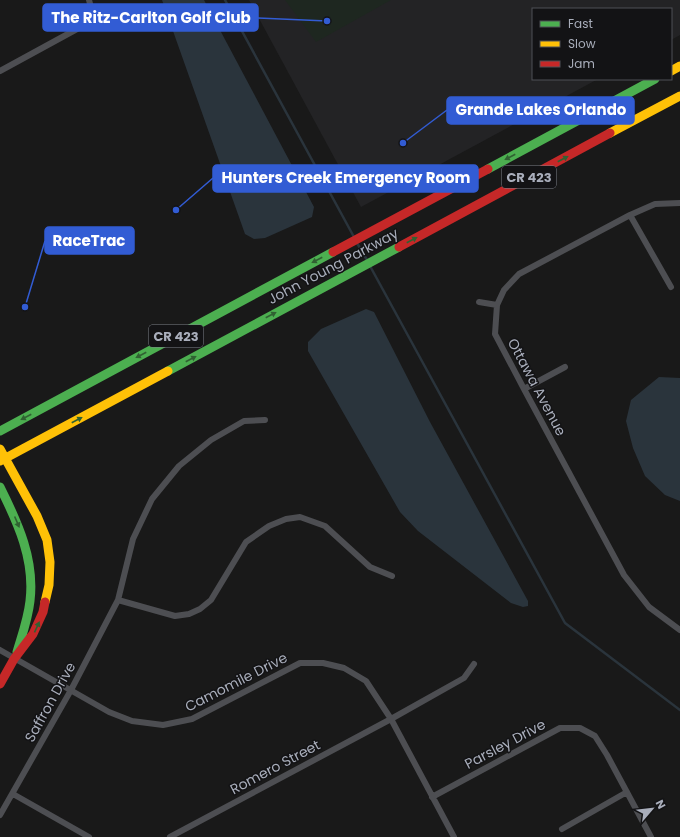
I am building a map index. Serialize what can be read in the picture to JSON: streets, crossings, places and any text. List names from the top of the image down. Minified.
{"streets":{"main road":["CR 423","John Young Parkway"],"street":["Ottawa Avenue","Camomile Drive","Saffron Drive","Parsley Drive","Romero Street"]},"crossings":[["Camomile Drive","Saffron Drive"],["Camomile Drive","Parsley Drive"],["Camomile Drive","Romero Street"]],"places":["The Ritz-Carlton Golf Club","Grande Lakes Orlando","Hunters Creek Emergency Room","RaceTrac"],"legend":["Fast","Slow","Jam"],"north":"top right"}
